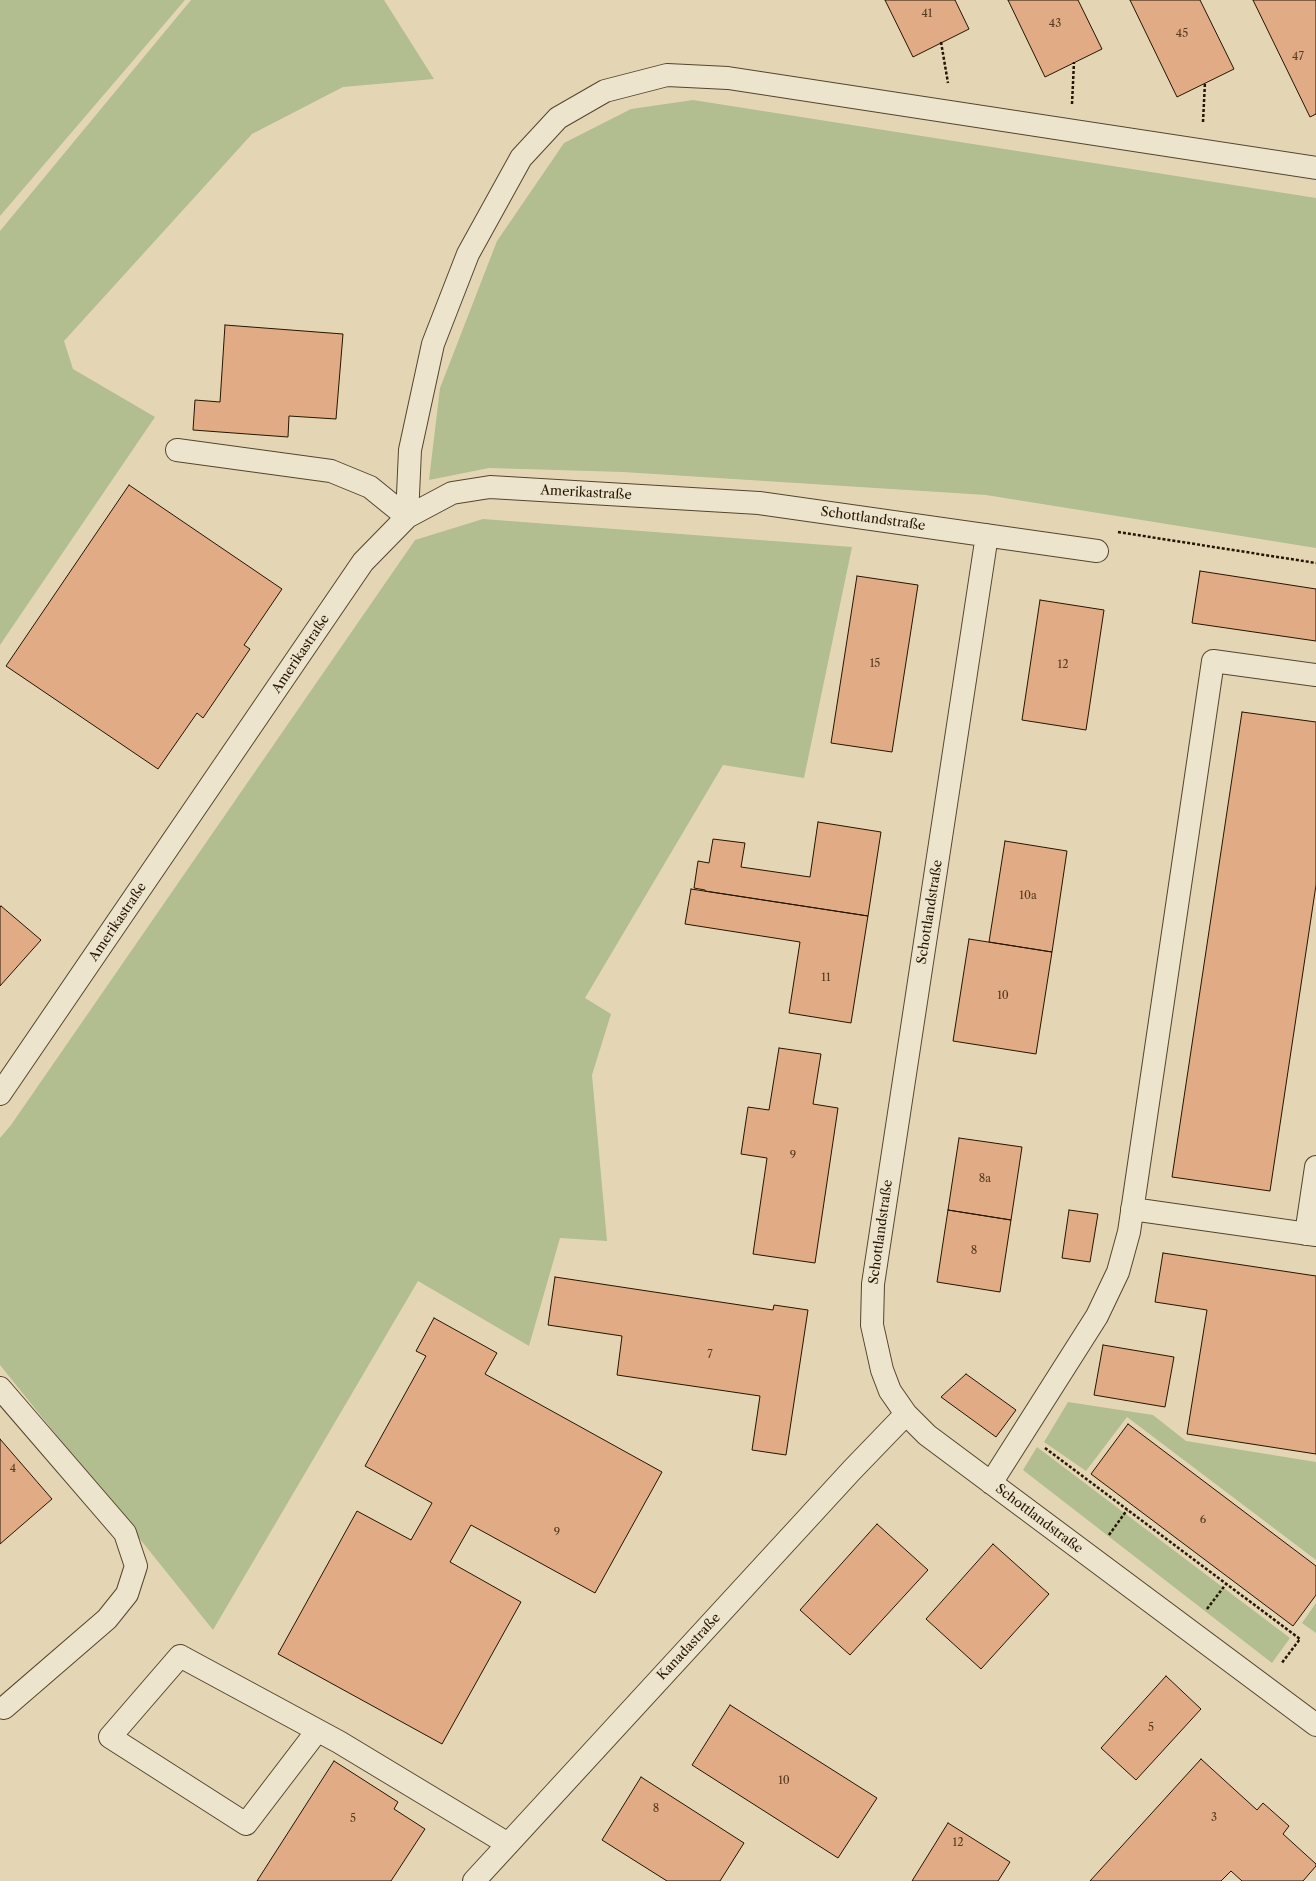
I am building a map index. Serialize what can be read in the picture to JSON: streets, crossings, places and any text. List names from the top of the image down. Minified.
{"streets":{"street":["Amerikastraße","Schottlandstraße","Kanadastraße"]},"crossings":[["Amerikastraße","Schottlandstraße"],["Schottlandstraße","Kanadastraße"]],"house_numbers":["41","43","45","47","15","12","10a","11","10","9","8a","8","7","4","6","9","5","10","8","3","5","12"]}
